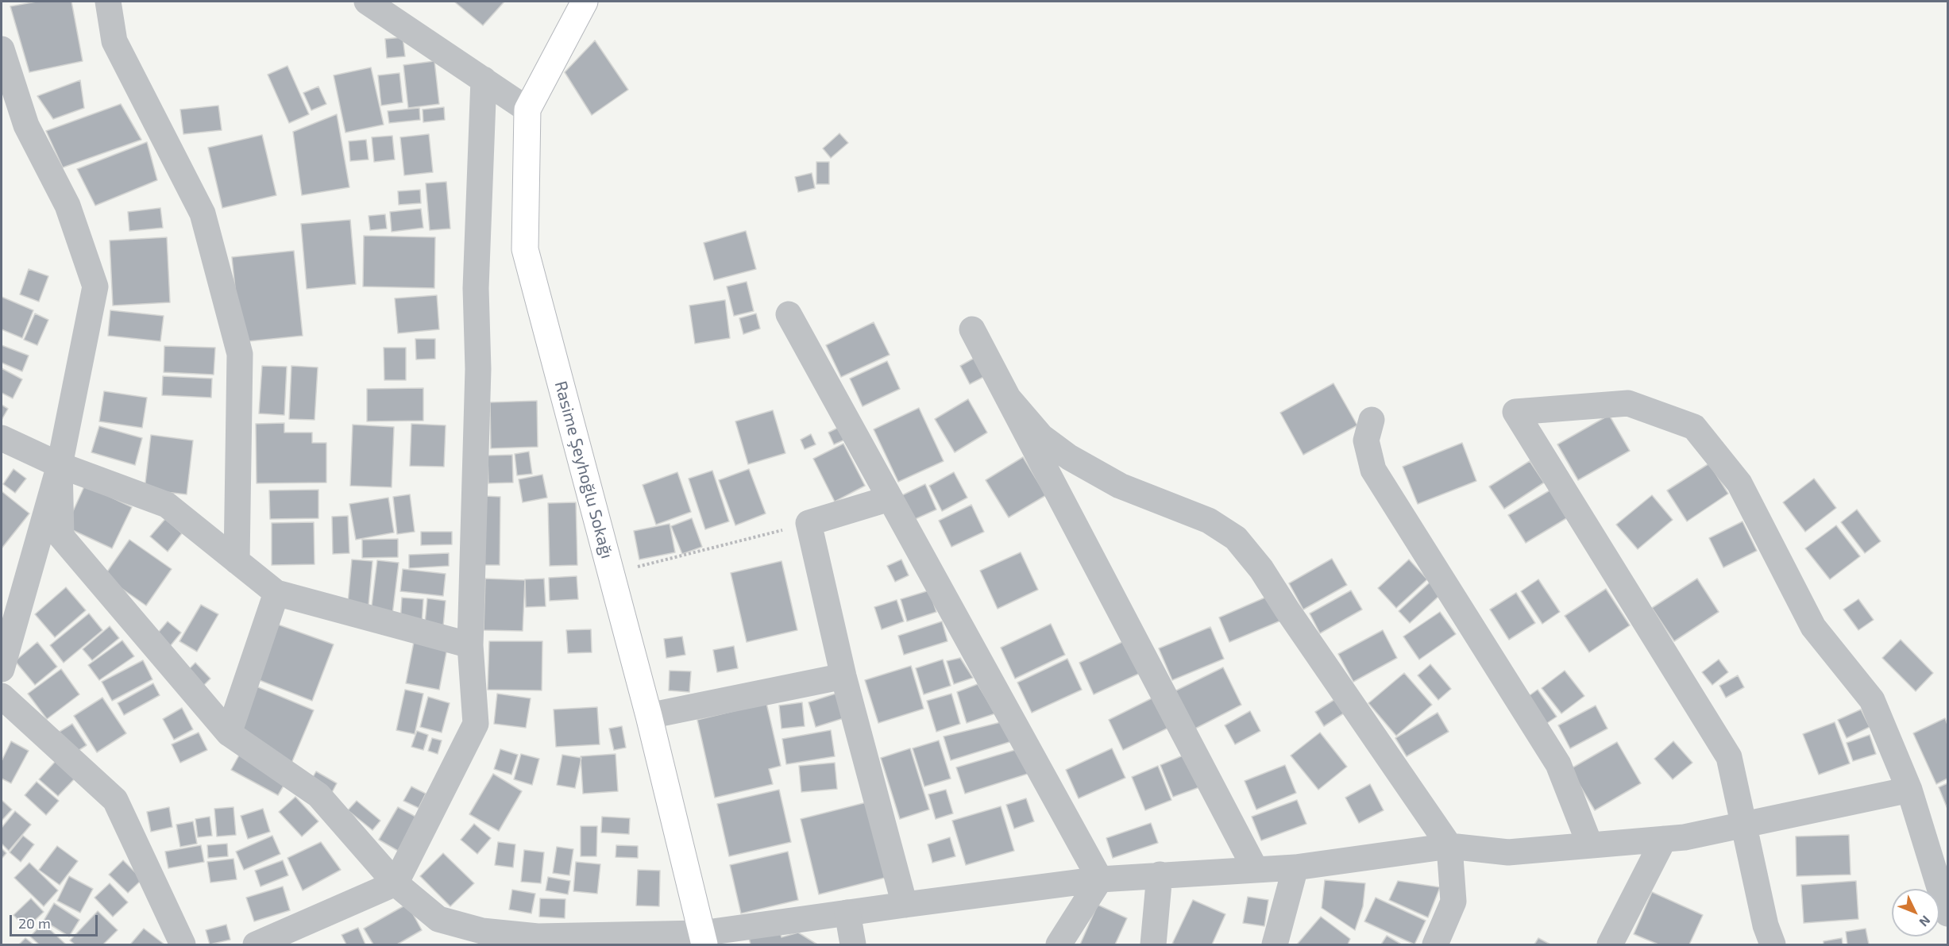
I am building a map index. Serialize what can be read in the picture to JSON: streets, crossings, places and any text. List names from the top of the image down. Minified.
{"streets":{"main road":["Rasime Şeyhoğlu Sokağı"]},"scale_bar":"20 m","north":"bottom right"}
